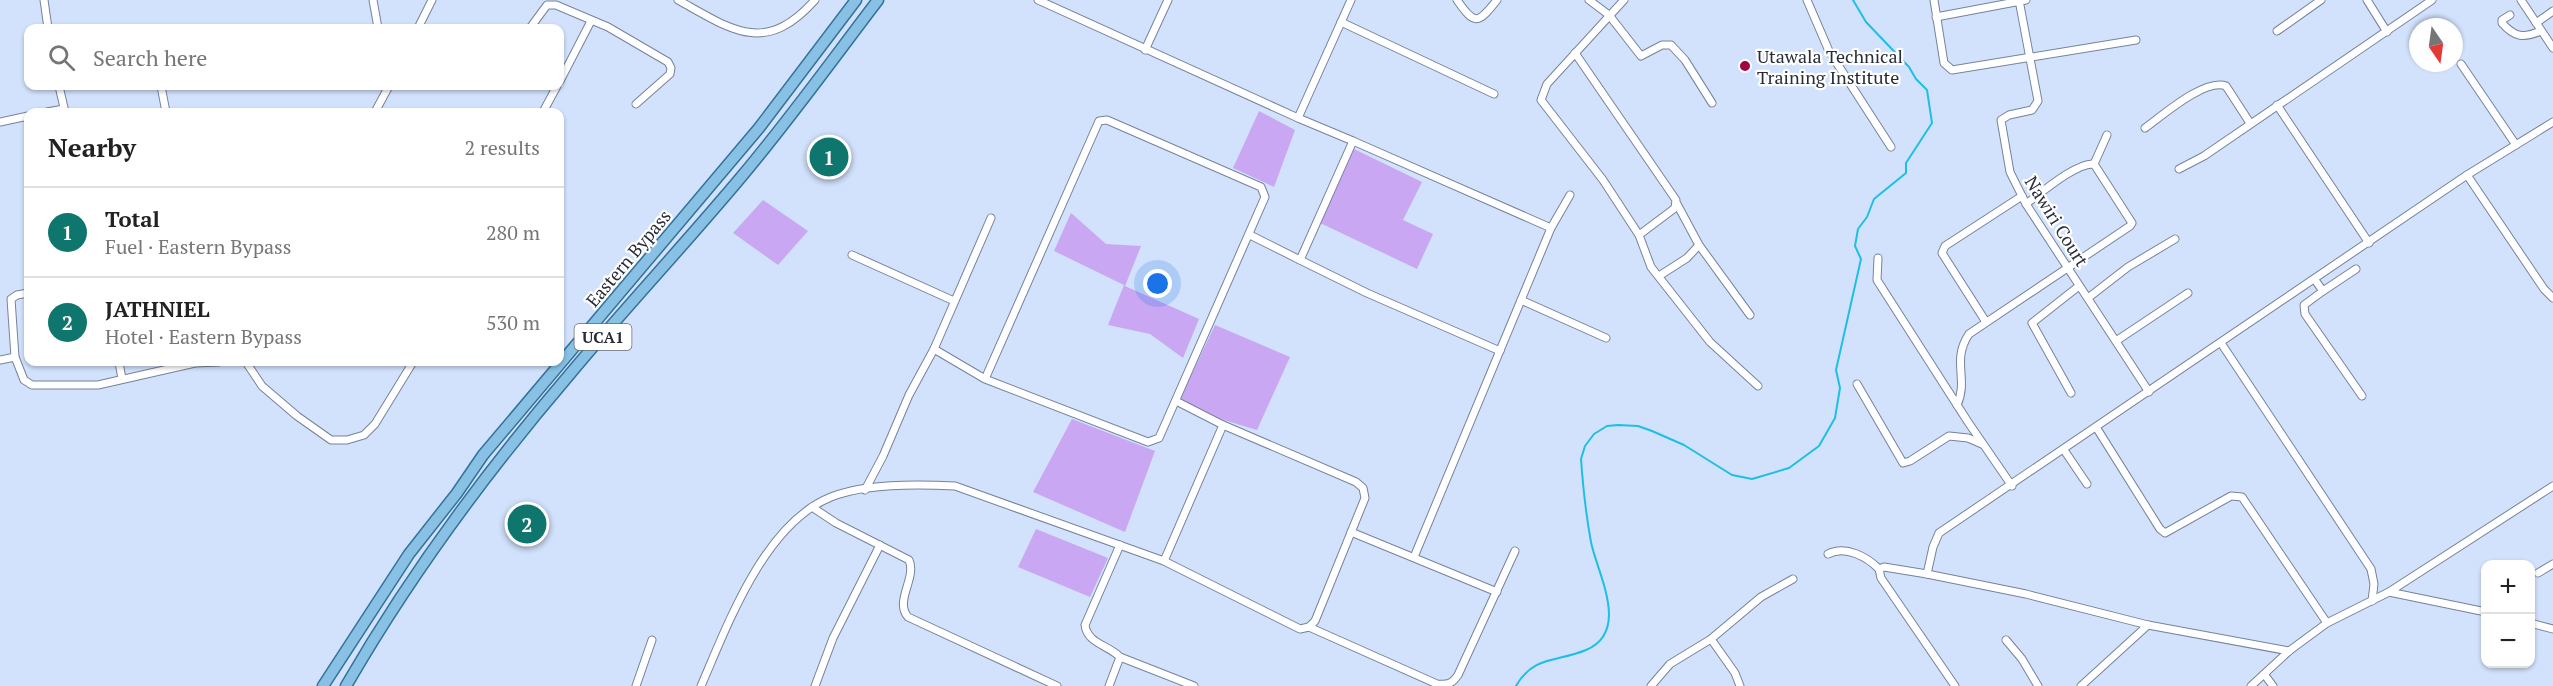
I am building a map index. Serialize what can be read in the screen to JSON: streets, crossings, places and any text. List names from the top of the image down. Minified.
{"streets":{"main road":["Eastern Bypass","UCA1"],"street":["Nawiri Court"]},"places":["Utawala Technical Training Institute"],"north":"bottom","page":{"search":"Search here","heading":["Nearby","2 results"],"pins":["1","2"],"list":[{"mark":"1","name":"Total","note":"Fuel · Eastern Bypass","value":"280 m"},{"mark":"2","name":"JATHNIEL","note":"Hotel · Eastern Bypass","value":"530 m"}],"map_buttons":["+","−"]}}
